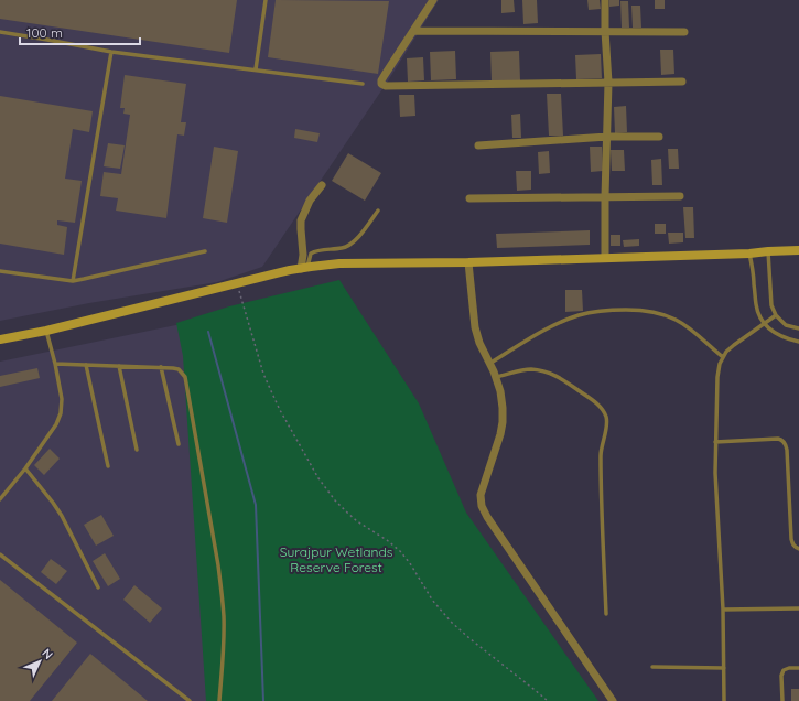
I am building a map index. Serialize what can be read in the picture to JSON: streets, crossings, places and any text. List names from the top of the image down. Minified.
{"parks":["Surajpur Wetlands Reserve Forest"],"scale_bar":"100 m","north":"top right"}
